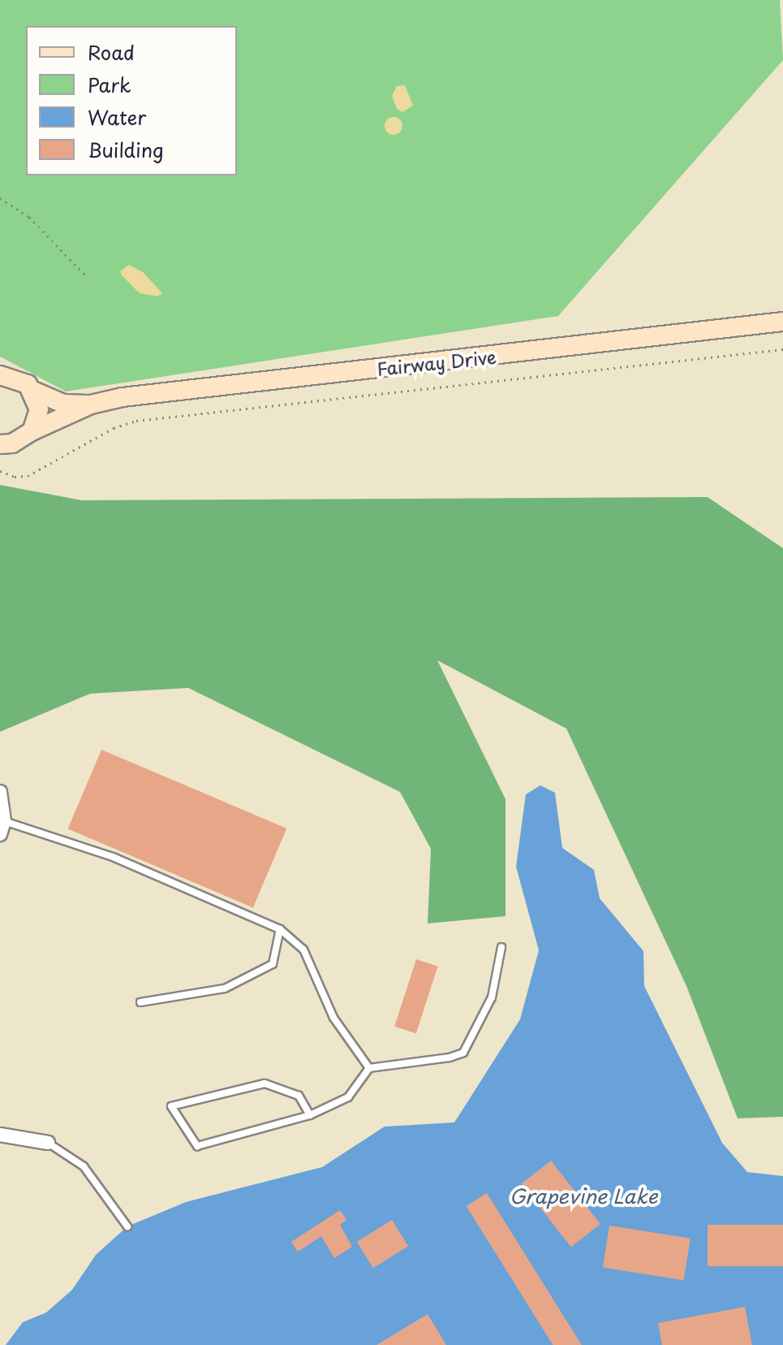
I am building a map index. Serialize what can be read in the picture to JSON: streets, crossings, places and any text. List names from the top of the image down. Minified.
{"streets":{"street":["Fairway Drive"]},"water":["Grapevine Lake"],"legend":["Road","Park","Water","Building"]}
